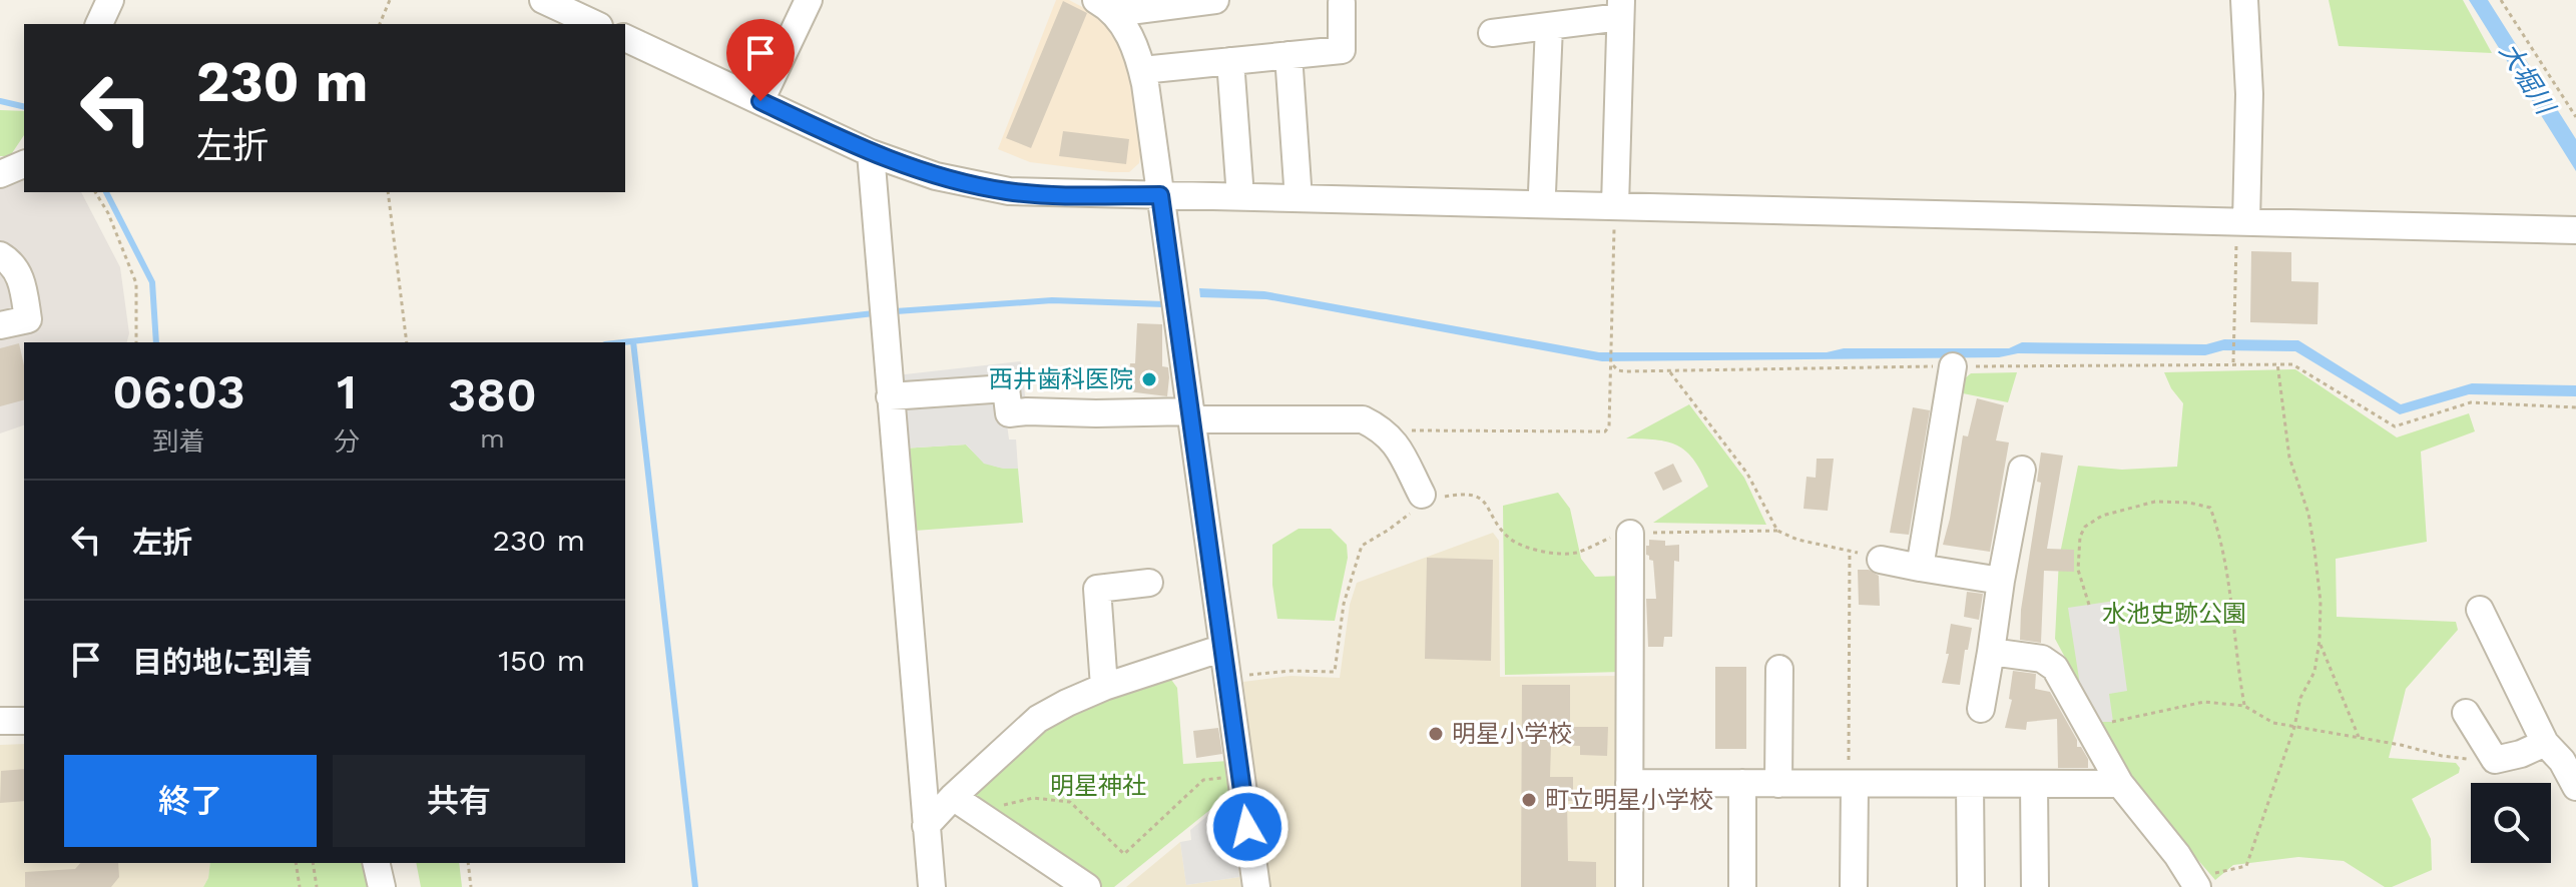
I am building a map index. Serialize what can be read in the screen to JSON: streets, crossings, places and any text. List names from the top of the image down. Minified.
{"water":["大堀川"],"parks":["水池史跡公園","明星神社"],"places":["西井歯科医院","明星小学校","町立明星小学校"],"page":{"turn":["230 m","左折"],"eta":["06:03","到着","1","分","380","m"],"list":[{"name":"左折","value":"230 m"},{"name":"目的地に到着","value":"150 m"}],"buttons":["終了","共有"]}}
